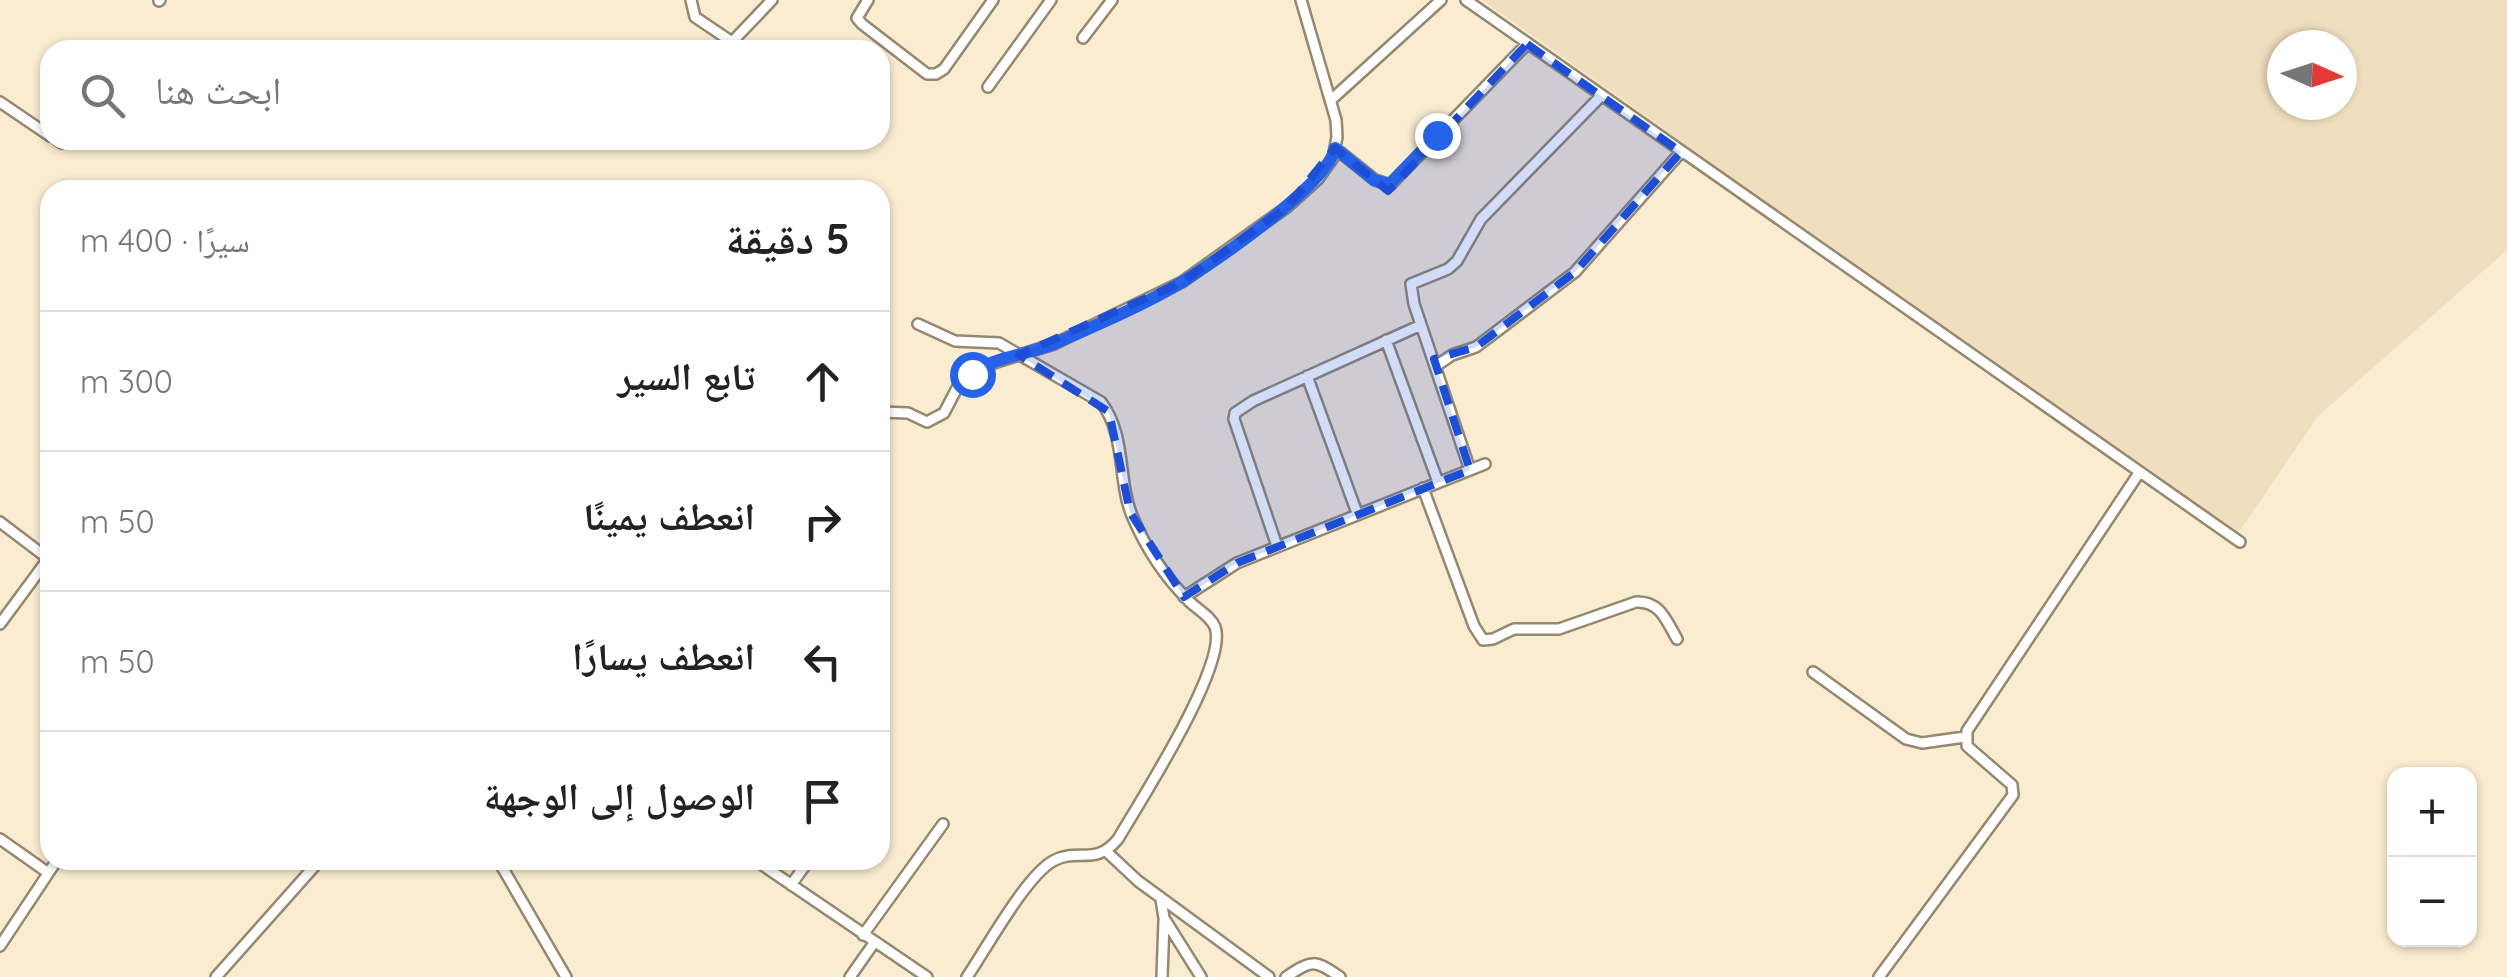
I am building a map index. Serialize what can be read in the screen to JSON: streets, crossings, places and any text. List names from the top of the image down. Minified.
{"north":"right","page":{"search":"ابحث هنا","heading":["5 دقيقة","سيرًا · 400 m"],"list":[["تابع السير","300 m"],["انعطف يمينًا","50 m"],["انعطف يسارًا","50 m"],"الوصول إلى الوجهة"],"map_buttons":["+","−"]}}
